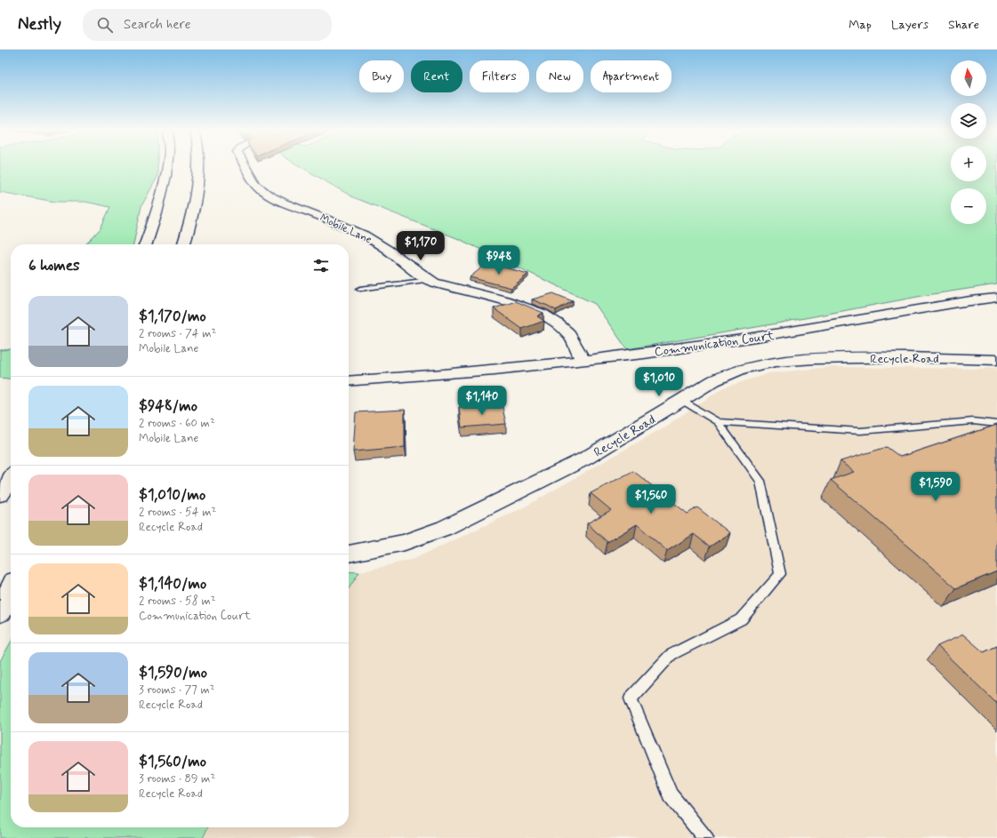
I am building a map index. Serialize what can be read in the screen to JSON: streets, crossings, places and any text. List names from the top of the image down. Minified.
{"streets":{"street":["Mobile Lane","Communication Court","Recycle Road"]},"crossings":[["Mobile Lane","Communication Court"]],"north":"top","page":{"header":"Nestly","search":"Search here","nav":["Map","Layers","Share"],"map_buttons":["+","−"],"chip":["Buy","Rent","Filters","New","Apartment"],"price":["$1,170","$948","$1,010","$1,140","$1,590","$1,560"],"heading":"6 homes","list":[{"name":"$1,170/mo","note":"2 rooms · 74 m² · Mobile Lane"},{"name":"$948/mo","note":"2 rooms · 60 m² · Mobile Lane"},{"name":"$1,010/mo","note":"2 rooms · 54 m² · Recycle Road"},{"name":"$1,140/mo","note":"2 rooms · 58 m² · Communication Court"},{"name":"$1,590/mo","note":"3 rooms · 77 m² · Recycle Road"},{"name":"$1,560/mo","note":"3 rooms · 89 m² · Recycle Road"}]}}
